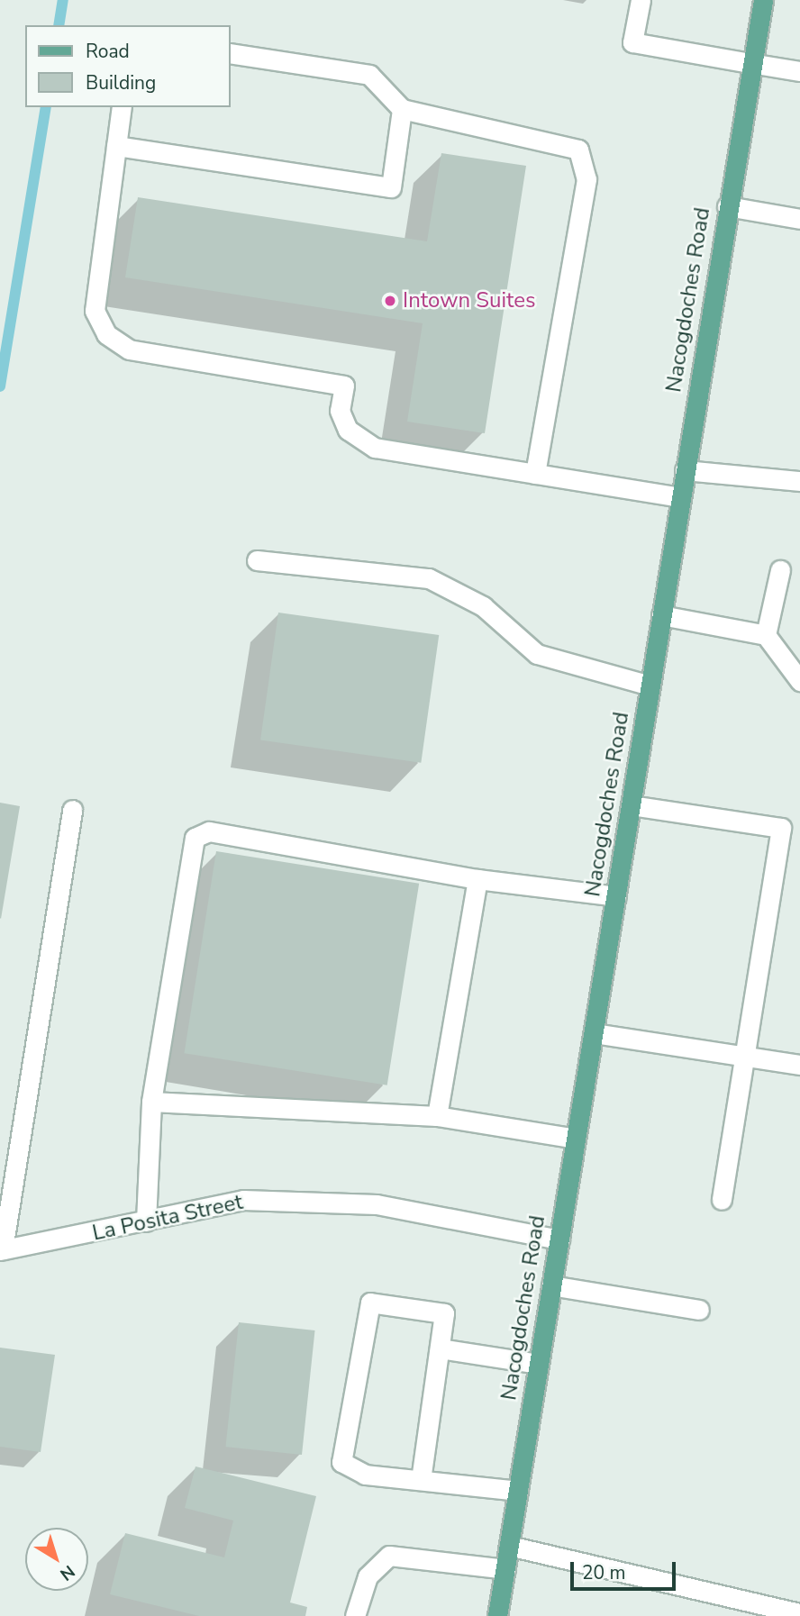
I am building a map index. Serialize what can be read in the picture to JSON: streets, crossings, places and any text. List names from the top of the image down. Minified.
{"streets":{"main road":["Nacogdoches Road"],"street":["La Posita Street"]},"crossings":[["Nacogdoches Road","La Posita Street"]],"places":["Intown Suites"],"legend":["Road","Building"],"scale_bar":"20 m","north":"bottom right"}
